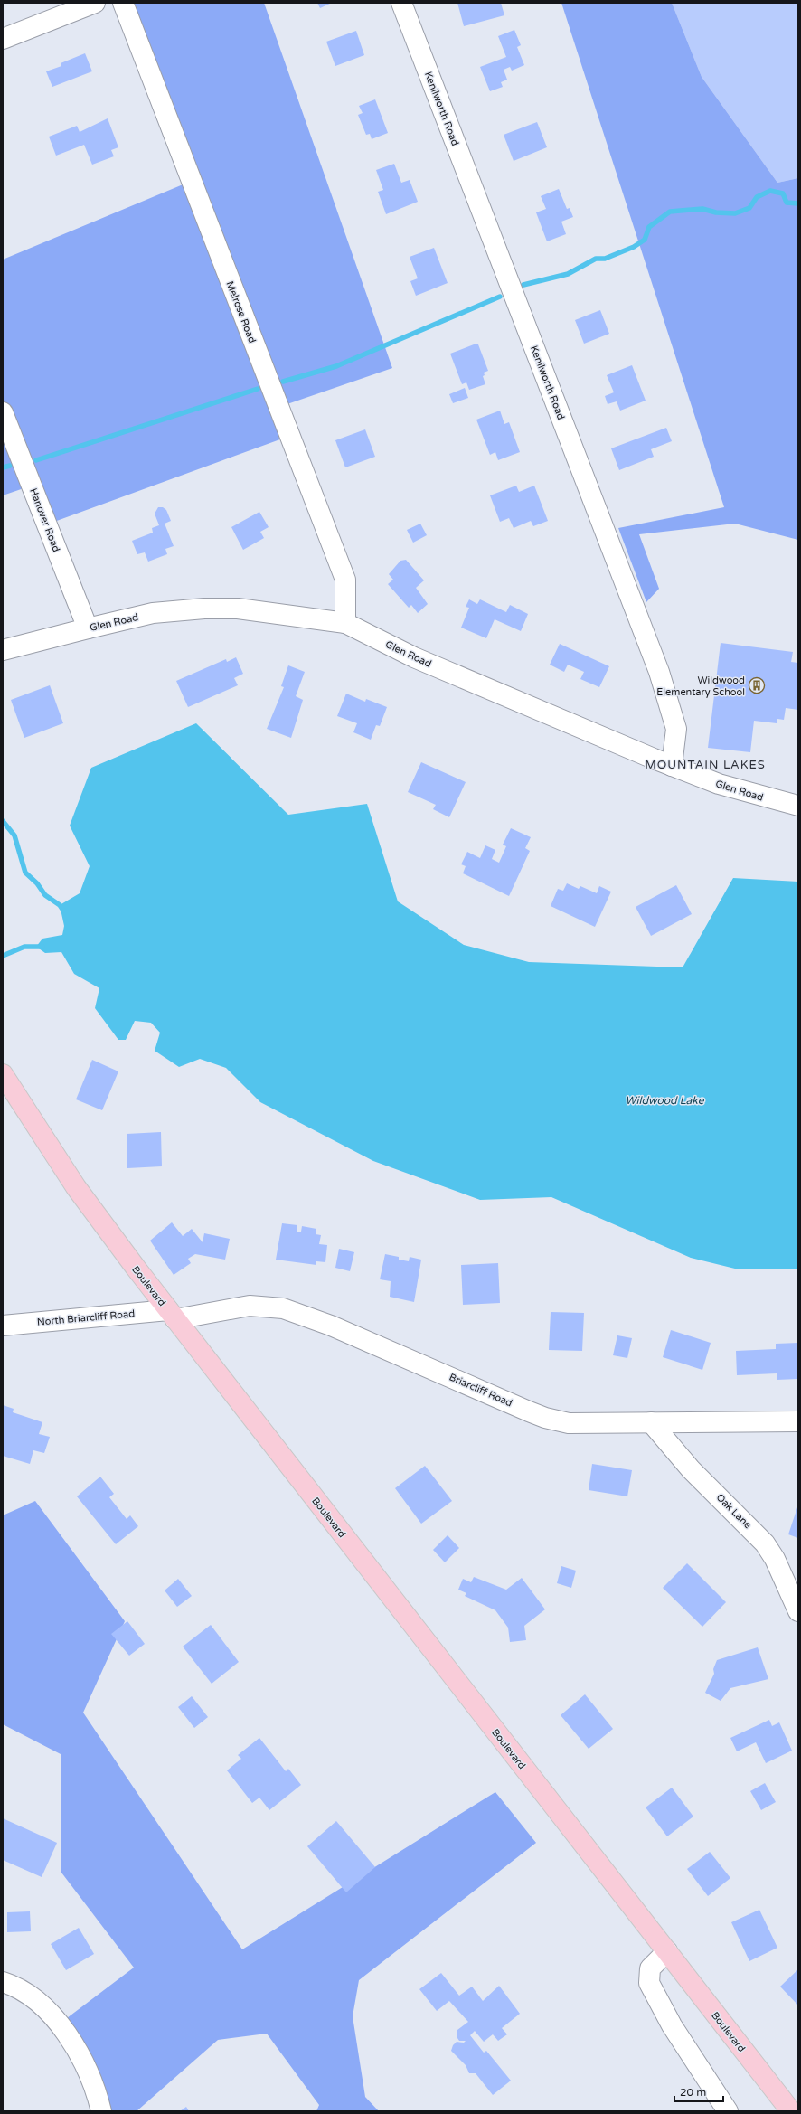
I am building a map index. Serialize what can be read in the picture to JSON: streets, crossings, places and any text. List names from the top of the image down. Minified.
{"streets":{"main road":["Boulevard"],"street":["Kenilworth Road","Melrose Road","Hanover Road","Glen Road","North Briarcliff Road","Briarcliff Road","Oak Lane"]},"crossings":[["Kenilworth Road","Glen Road"],["Melrose Road","Glen Road"],["Hanover Road","Glen Road"],["Boulevard","North Briarcliff Road"],["Boulevard","Briarcliff Road"],["North Briarcliff Road","Briarcliff Road"],["Briarcliff Road","Oak Lane"]],"districts":["MOUNTAIN LAKES"],"water":["Wildwood Lake"],"places":{"building":["Wildwood Elementary School"]},"scale_bar":"20 m"}
